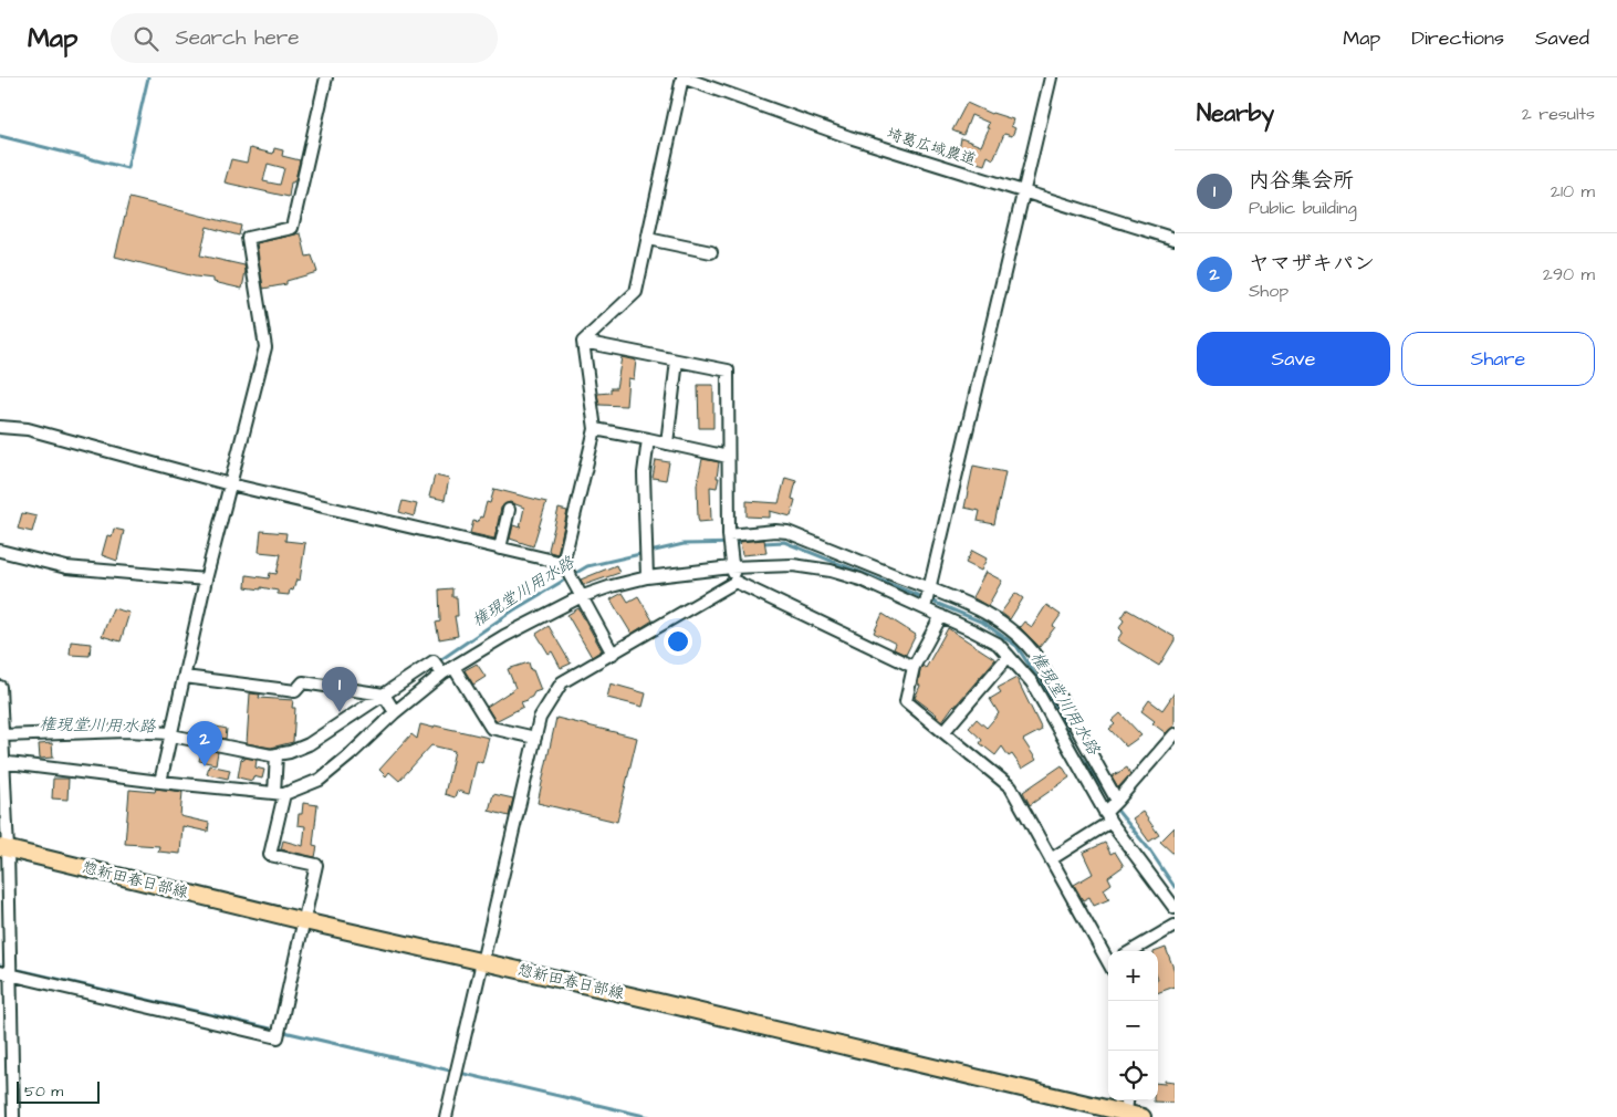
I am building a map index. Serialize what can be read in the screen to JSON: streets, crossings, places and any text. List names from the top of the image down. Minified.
{"streets":{"main road":["惣新田春日部線"],"street":["埼葛広域農道"]},"water":["権現堂川用水路"],"scale_bar":"50 m","page":{"header":"Map","search":"Search here","nav":["Map","Directions","Saved"],"heading":["Nearby","2 results"],"list":[{"mark":"1","name":"内谷集会所","note":"Public building","value":"210 m"},{"mark":"2","name":"ヤマザキパン","note":"Shop","value":"290 m"}],"buttons":["Save","Share"],"pins":["1","2"],"map_buttons":["+","−"],"scale":"50 m"}}
